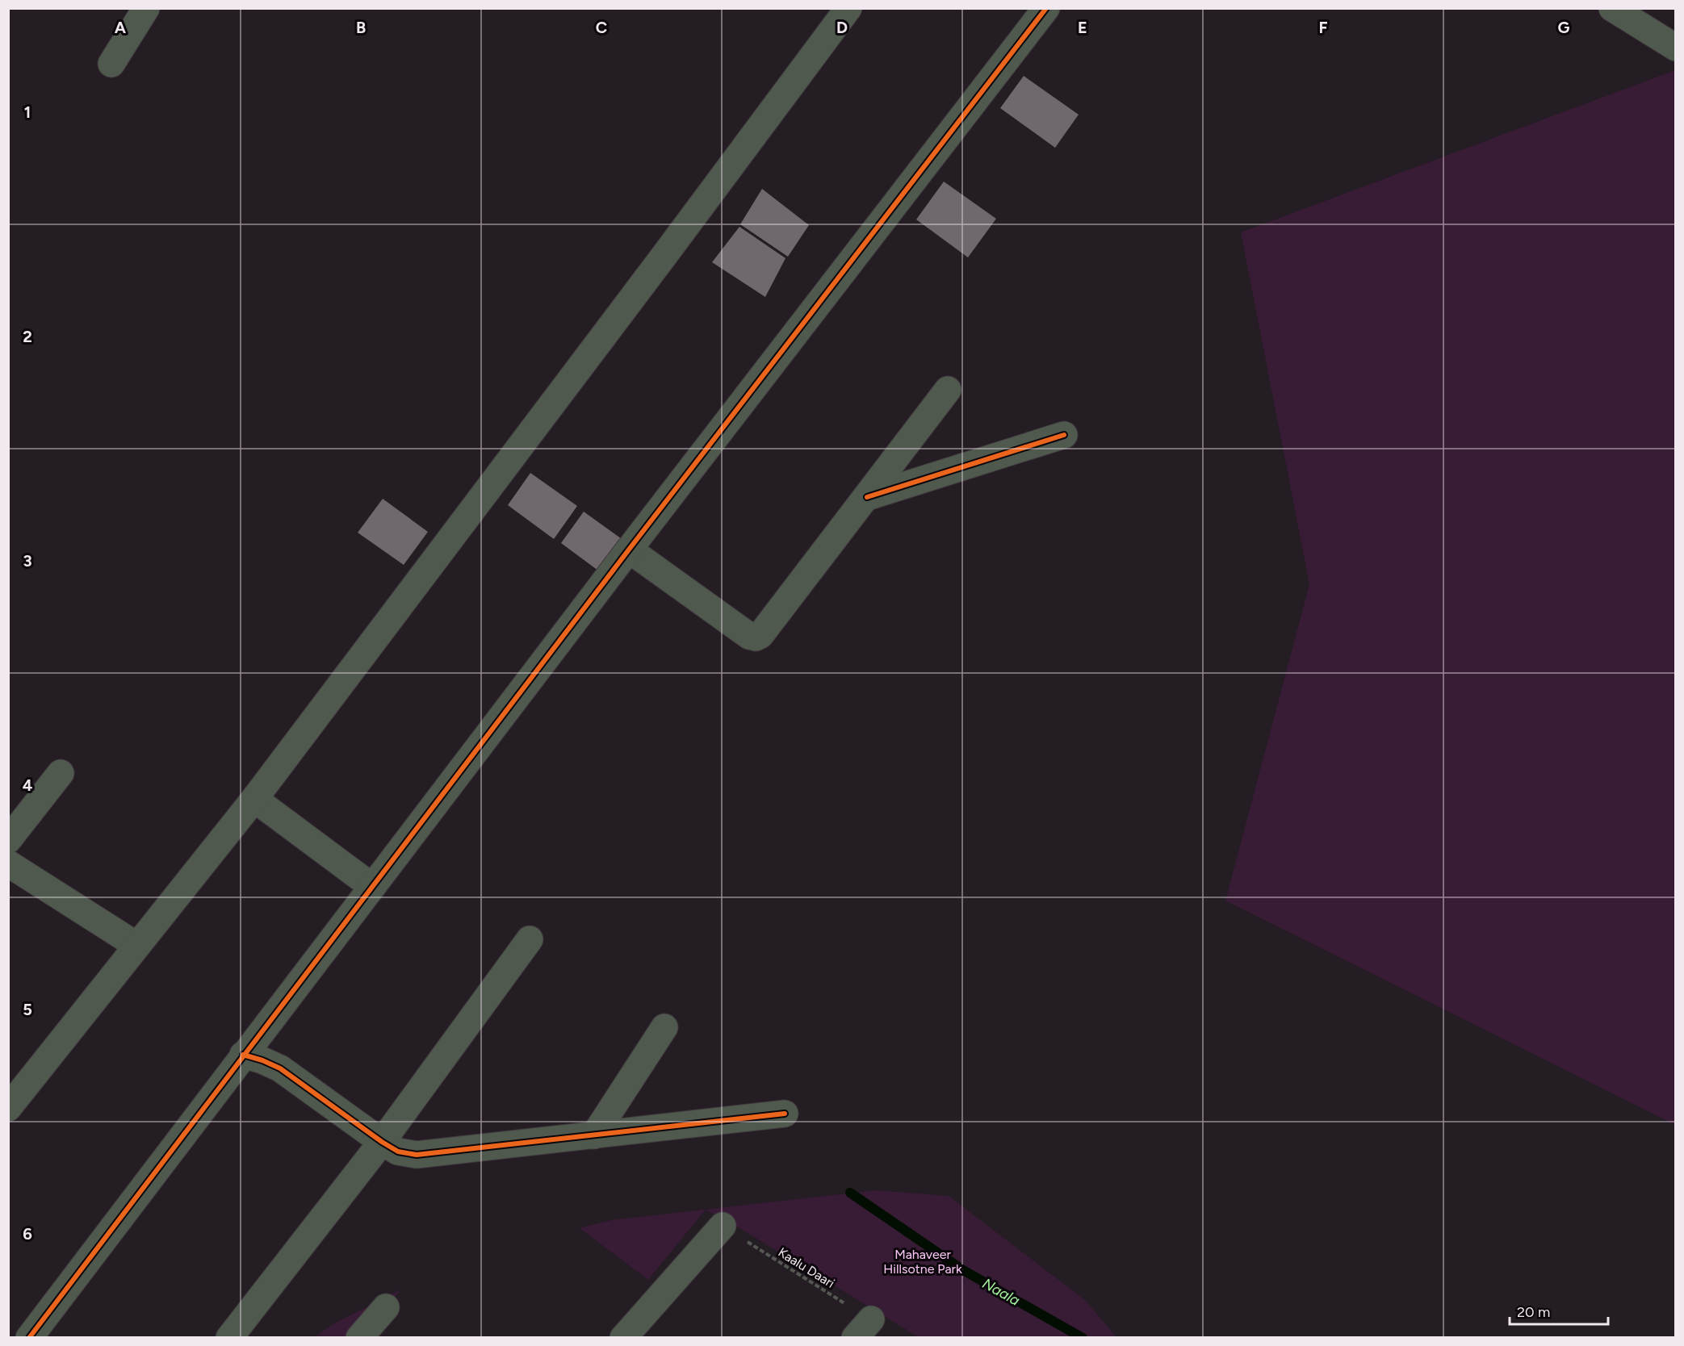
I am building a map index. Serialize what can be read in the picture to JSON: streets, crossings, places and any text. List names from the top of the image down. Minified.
{"streets":{"path":["Kaalu Daari"]},"water":["Naala"],"parks":["Mahaveer Hillsotne Park"],"scale_bar":"20 m","grid":{"columns":["A","B","C","D","E","F","G"],"rows":["1","2","3","4","5","6"]}}
